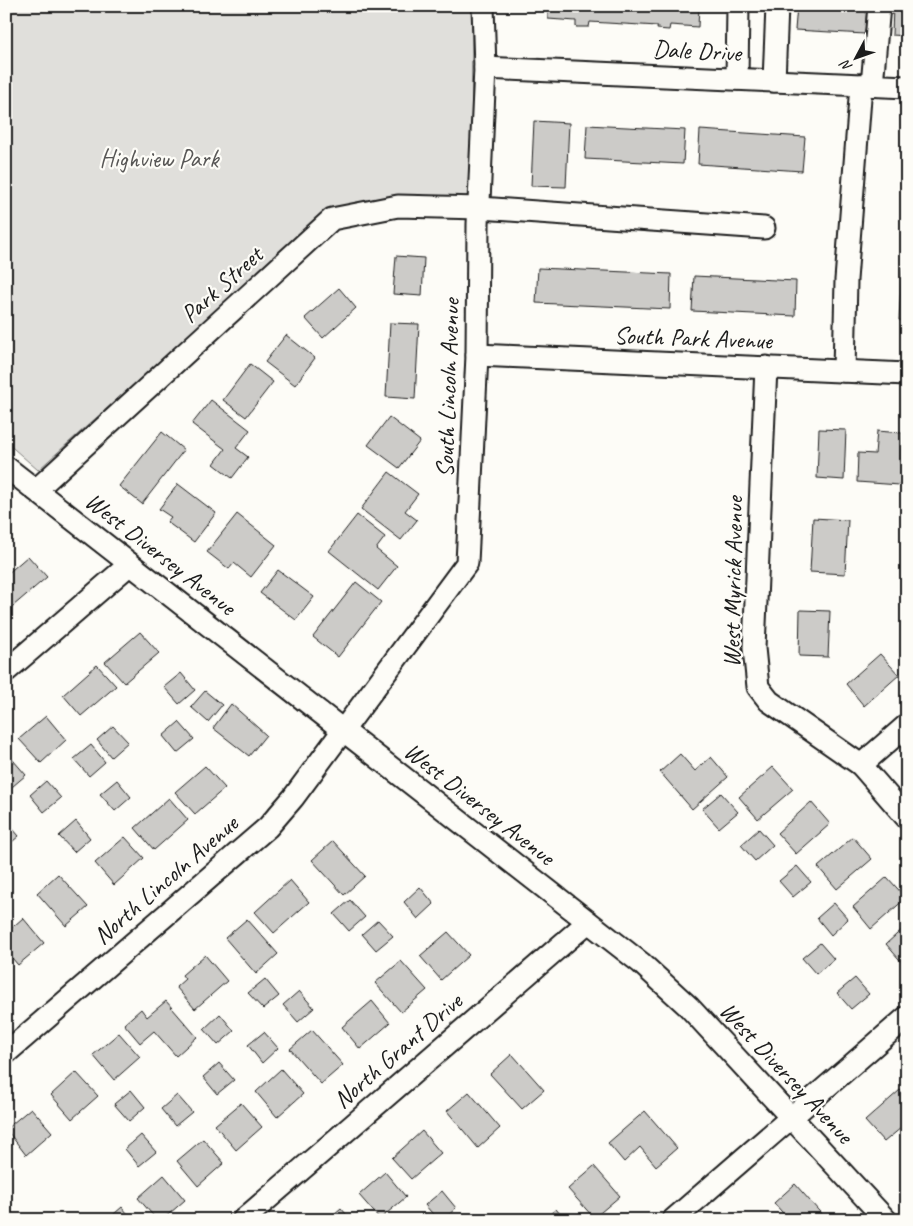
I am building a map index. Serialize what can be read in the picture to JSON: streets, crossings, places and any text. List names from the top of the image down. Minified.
{"streets":{"street":["Dale Drive","Park Street","South Park Avenue","South Lincoln Avenue","West Diversey Avenue","West Myrick Avenue","North Lincoln Avenue","North Grant Drive"]},"crossings":[["Dale Drive","South Lincoln Avenue"],["Park Street","South Lincoln Avenue"],["Park Street","West Diversey Avenue"],["South Park Avenue","South Lincoln Avenue"],["South Park Avenue","West Myrick Avenue"],["South Lincoln Avenue","West Diversey Avenue"],["South Lincoln Avenue","North Lincoln Avenue"],["West Diversey Avenue","North Lincoln Avenue"],["West Diversey Avenue","North Grant Drive"]],"parks":["Highview Park"],"north":"bottom left"}
